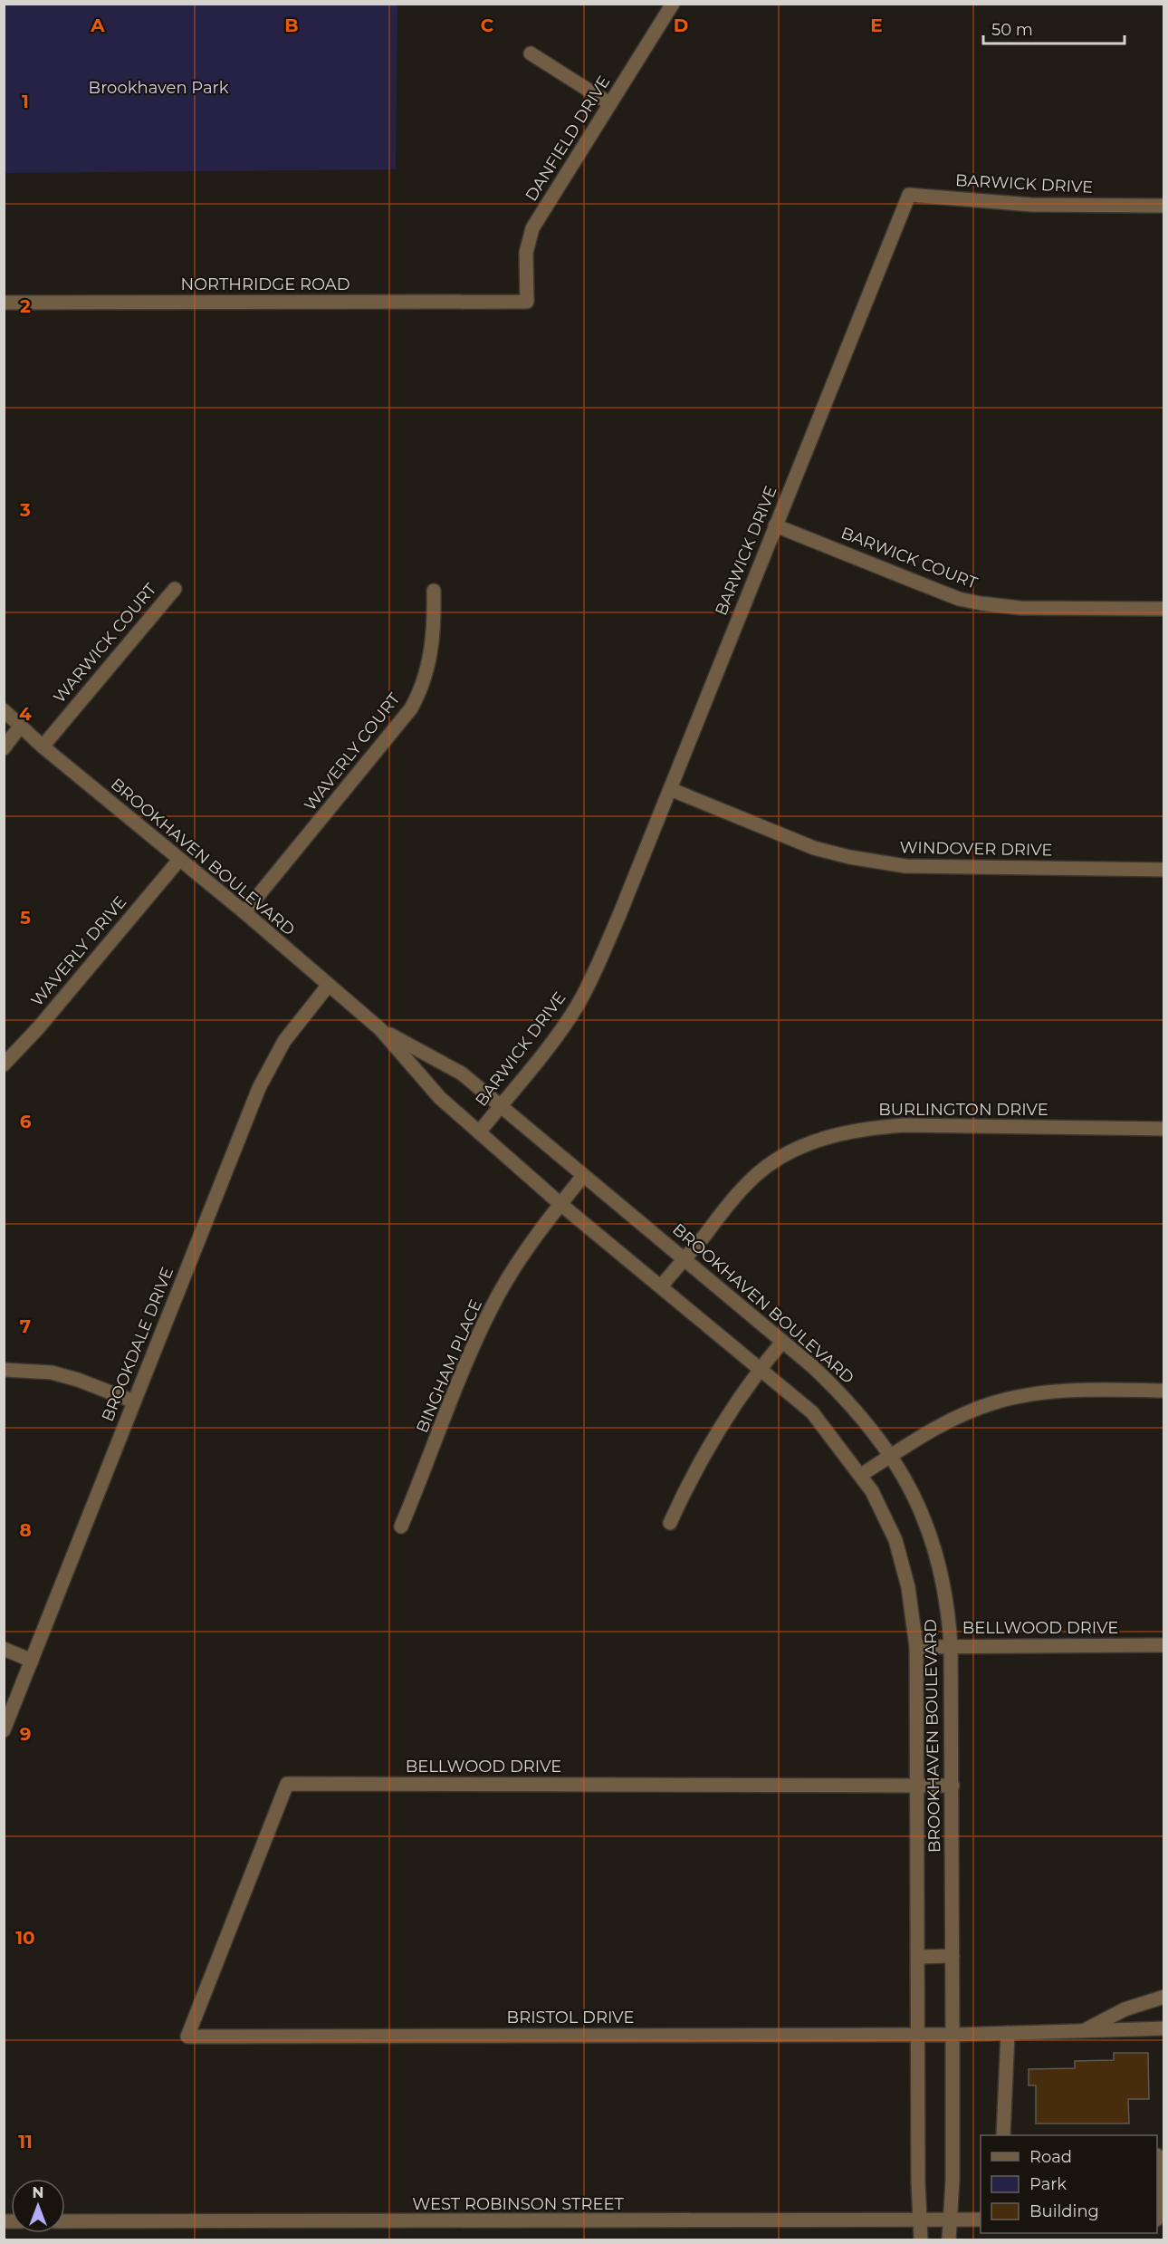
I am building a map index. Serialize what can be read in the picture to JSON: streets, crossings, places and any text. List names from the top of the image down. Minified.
{"streets":{"street":["DANFIELD DRIVE","BARWICK DRIVE","NORTHRIDGE ROAD","BARWICK COURT","WARWICK COURT","WAVERLY COURT","WINDOVER DRIVE","BROOKHAVEN BOULEVARD","WAVERLY DRIVE","BURLINGTON DRIVE","BROOKDALE DRIVE","BINGHAM PLACE","BELLWOOD DRIVE","BRISTOL DRIVE","WEST ROBINSON STREET"]},"crossings":[["DANFIELD DRIVE","NORTHRIDGE ROAD"],["BARWICK DRIVE","BARWICK COURT"],["BARWICK DRIVE","WINDOVER DRIVE"],["BARWICK DRIVE","BROOKHAVEN BOULEVARD"],["WARWICK COURT","BROOKHAVEN BOULEVARD"],["WAVERLY COURT","BROOKHAVEN BOULEVARD"],["BROOKHAVEN BOULEVARD","WAVERLY DRIVE"],["BROOKHAVEN BOULEVARD","BURLINGTON DRIVE"],["BROOKHAVEN BOULEVARD","BROOKDALE DRIVE"],["BROOKHAVEN BOULEVARD","BINGHAM PLACE"],["BROOKHAVEN BOULEVARD","BELLWOOD DRIVE"],["BROOKHAVEN BOULEVARD","BRISTOL DRIVE"],["BROOKHAVEN BOULEVARD","WEST ROBINSON STREET"],["BELLWOOD DRIVE","BRISTOL DRIVE"]],"parks":["Brookhaven Park"],"legend":["Road","Park","Building"],"scale_bar":"50 m","north":"top","grid":{"columns":["A","B","C","D","E"],"rows":["1","2","3","4","5","6","7","8","9","10","11"]}}
